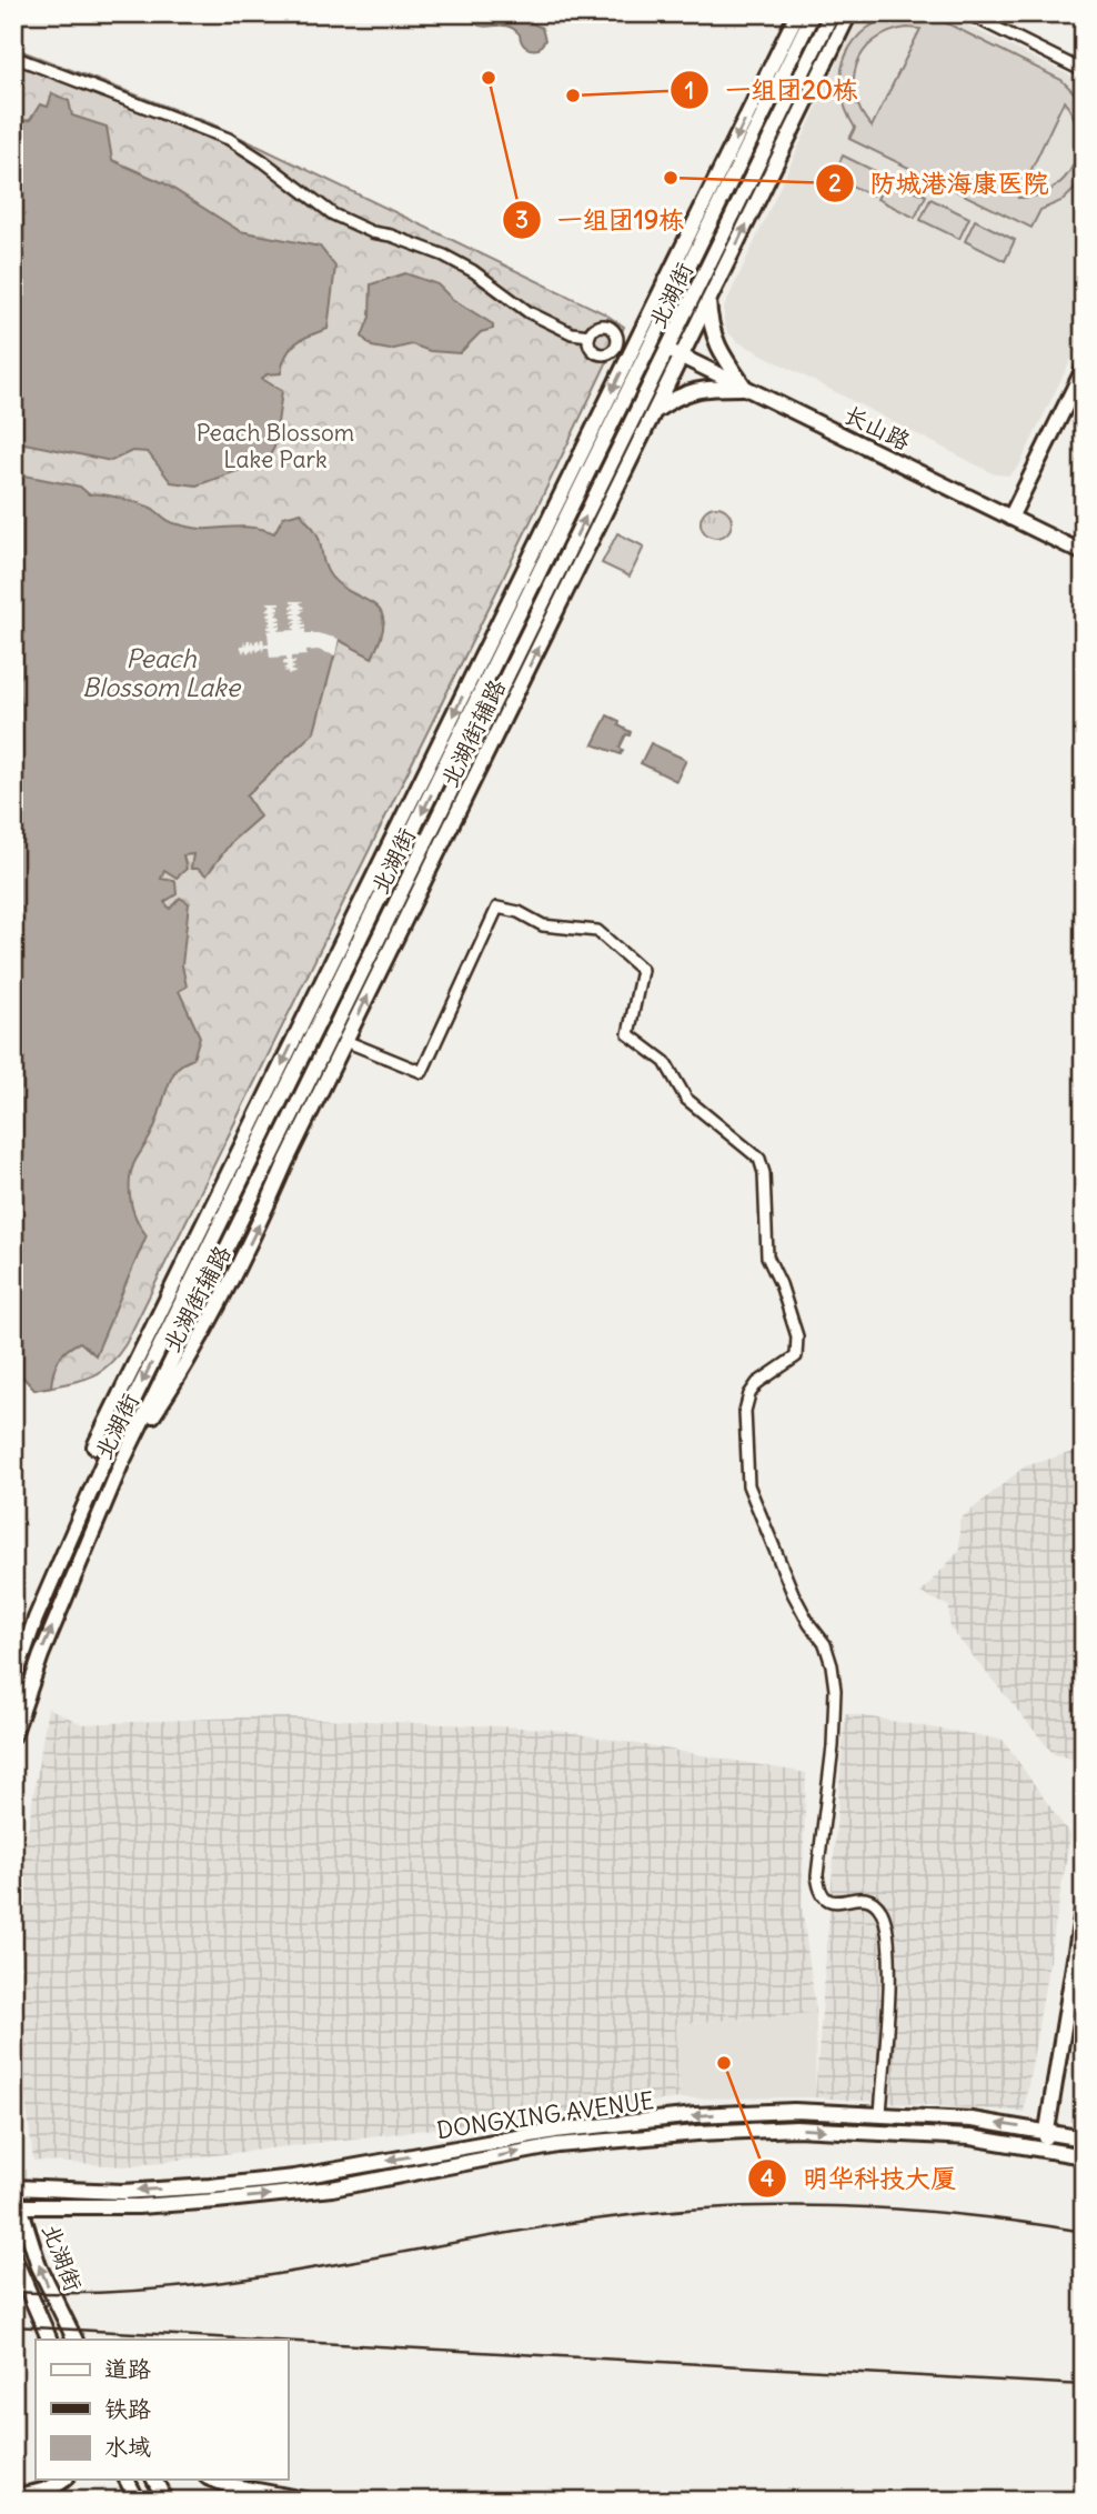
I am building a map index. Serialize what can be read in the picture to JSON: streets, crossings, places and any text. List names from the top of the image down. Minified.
{"streets":{"main road":["北湖街","长山路","北湖街辅路","DONGXING AVENUE"]},"crossings":[["北湖街","长山路"],["北湖街","DONGXING AVENUE"]],"water":["Peach Blossom Lake"],"parks":["Peach Blossom Lake Park"],"places":["一组团19栋","一组团20栋","防城港海康医院","明华科技大厦"],"legend":["道路","铁路","水域"]}
